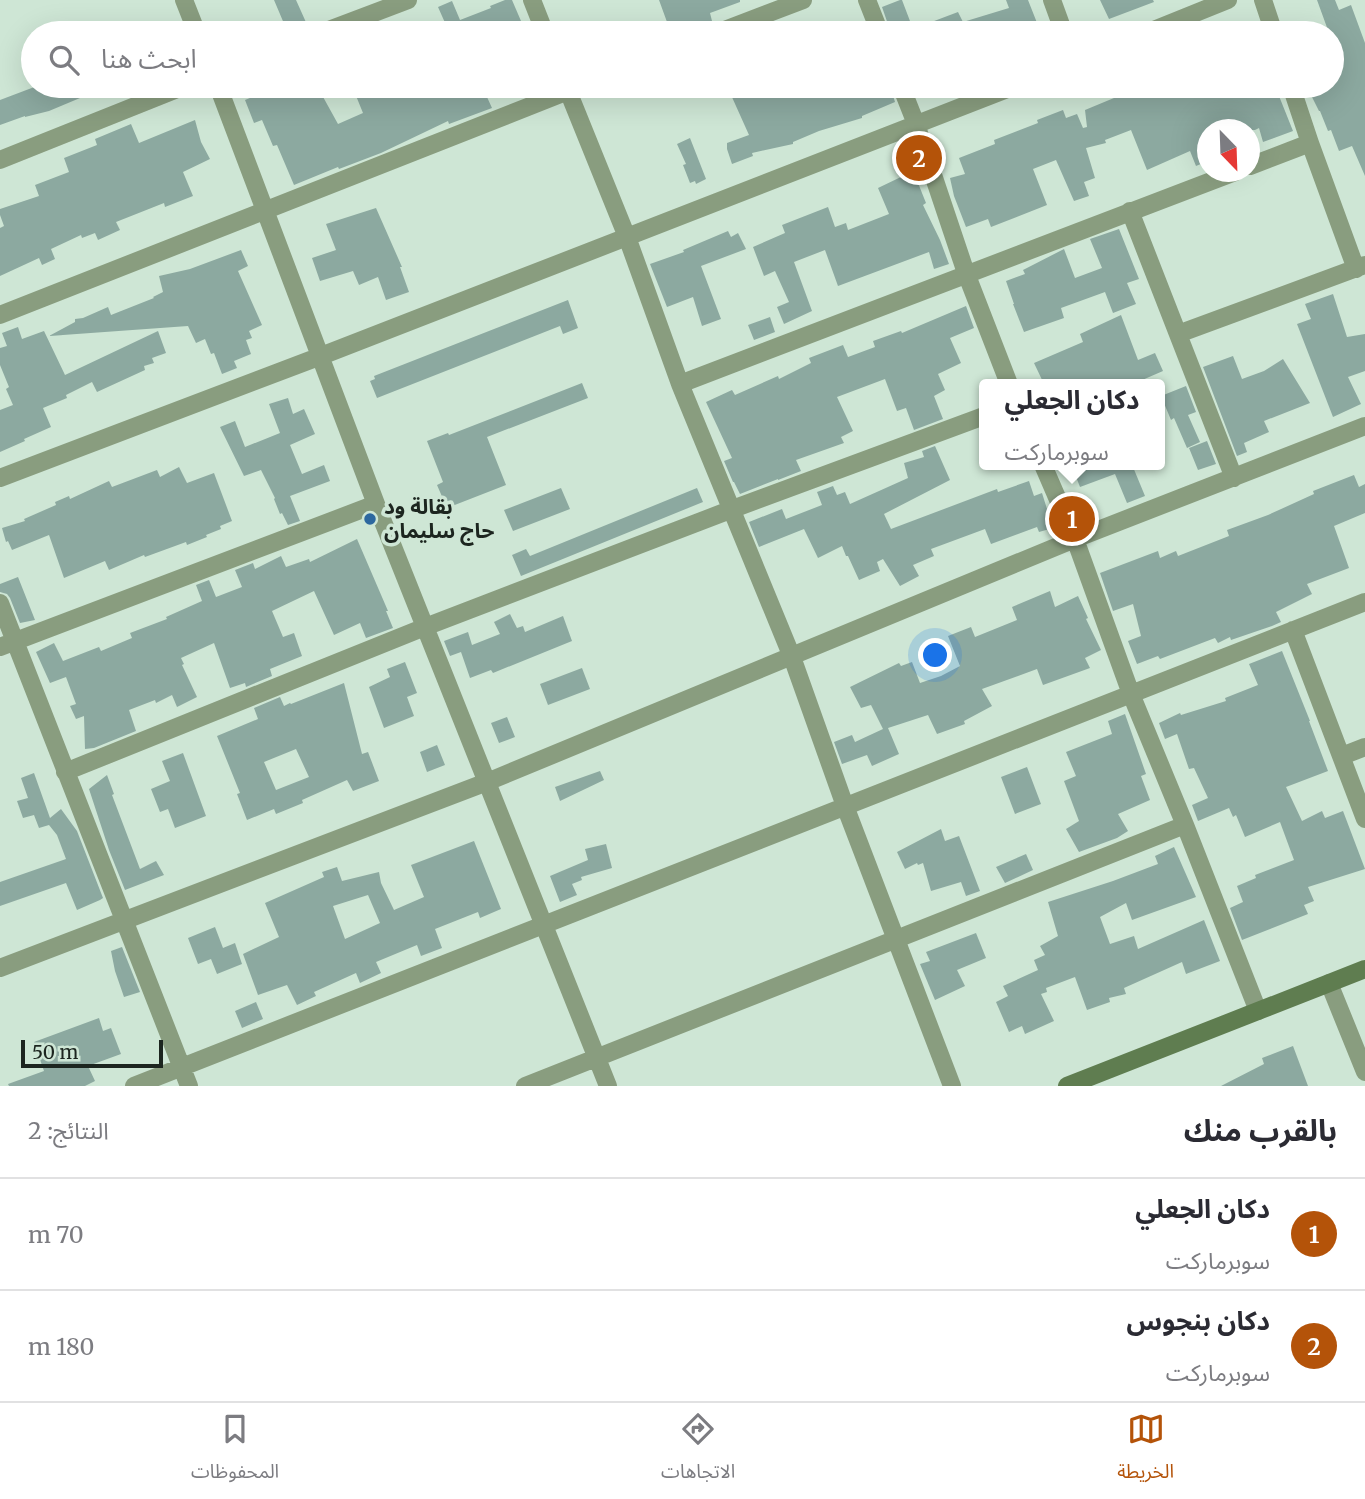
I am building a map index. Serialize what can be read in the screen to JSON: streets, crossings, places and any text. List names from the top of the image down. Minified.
{"places":["بقالة ود حاج سليمان"],"scale_bar":"50 m","north":"bottom right","page":{"search":"ابحث هنا","pins":["2","1"],"popup":["دكان الجعلي","سوبرماركت"],"scale":"50 m","heading":["بالقرب منك","النتائج: 2"],"list":[{"mark":"1","name":"دكان الجعلي","note":"سوبرماركت","value":"70 m"},{"mark":"2","name":"دكان بنجوس","note":"سوبرماركت","value":"180 m"}],"nav":["الخريطة","الاتجاهات","المحفوظات"]}}
